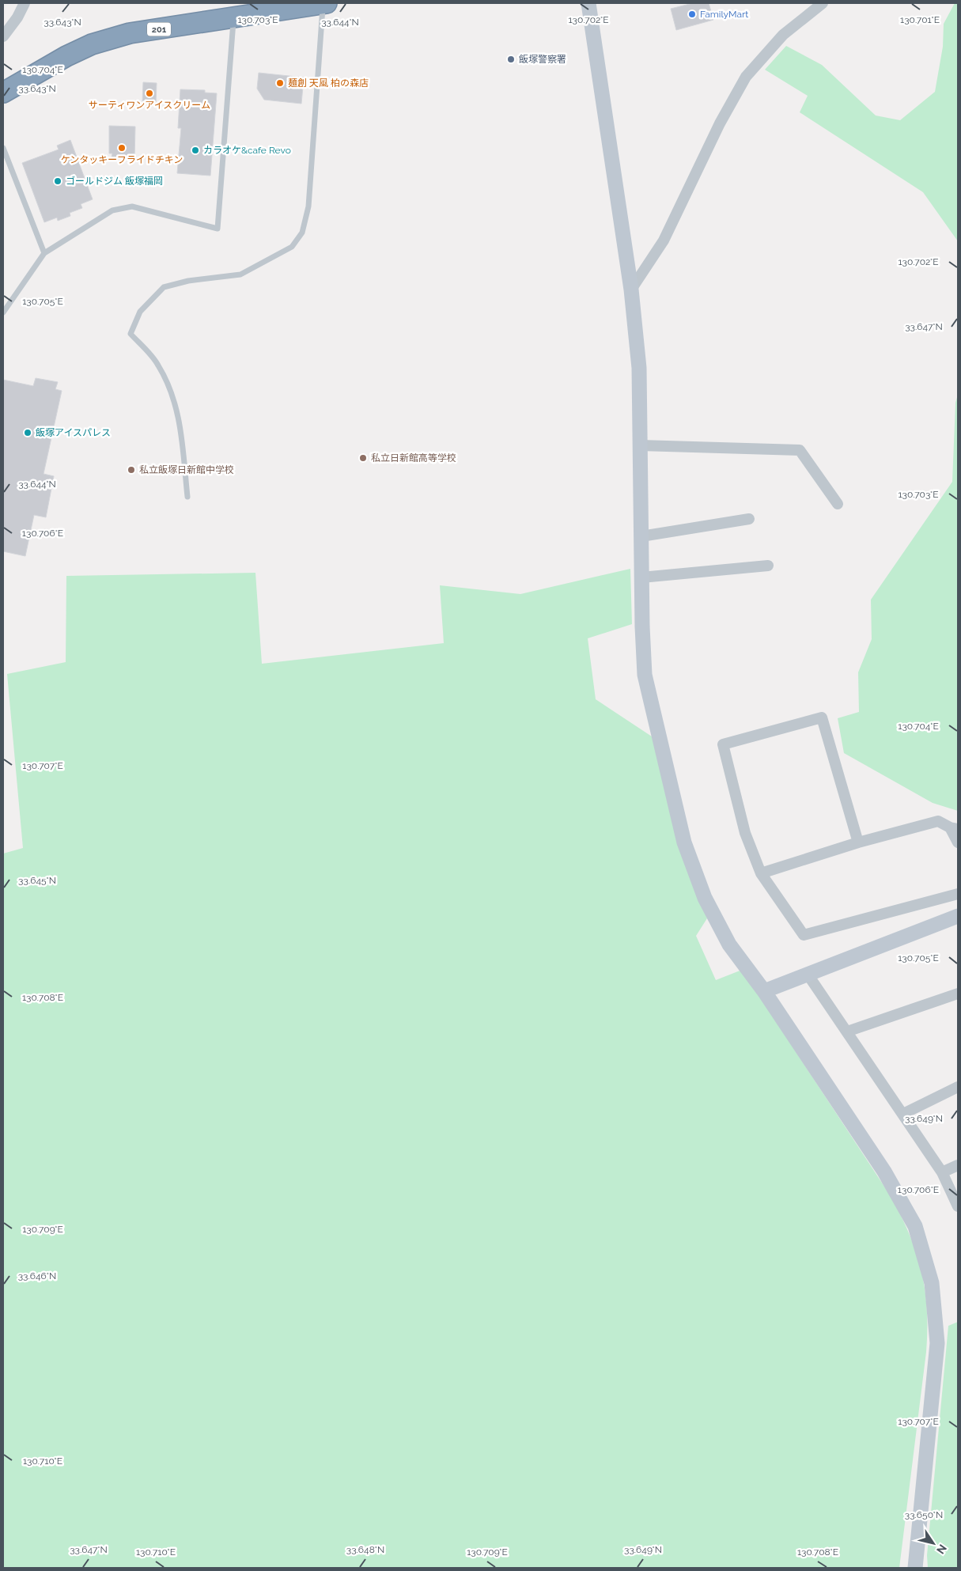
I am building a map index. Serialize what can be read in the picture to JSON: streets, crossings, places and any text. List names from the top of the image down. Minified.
{"streets":{"highway":["201"]},"places":["FamilyMart","飯塚警察署","麺創 天風 柏の森店","サーティワンアイスクリーム","ケンタッキーフライドチキン","カラオケ&cafe Revo","ゴールドジム 飯塚福岡","飯塚アイスパレス","私立日新館高等学校","私立飯塚日新館中学校"],"north":"bottom right","coordinates":["130.703°E","130.702°E","130.701°E","33.643°N","33.644°N","130.704°E","130.705°E","33.647°N","130.706°E","130.707°E","33.645°N","130.708°E","33.649°N","130.709°E","33.646°N","130.710°E","33.650°N","33.648°N"]}
